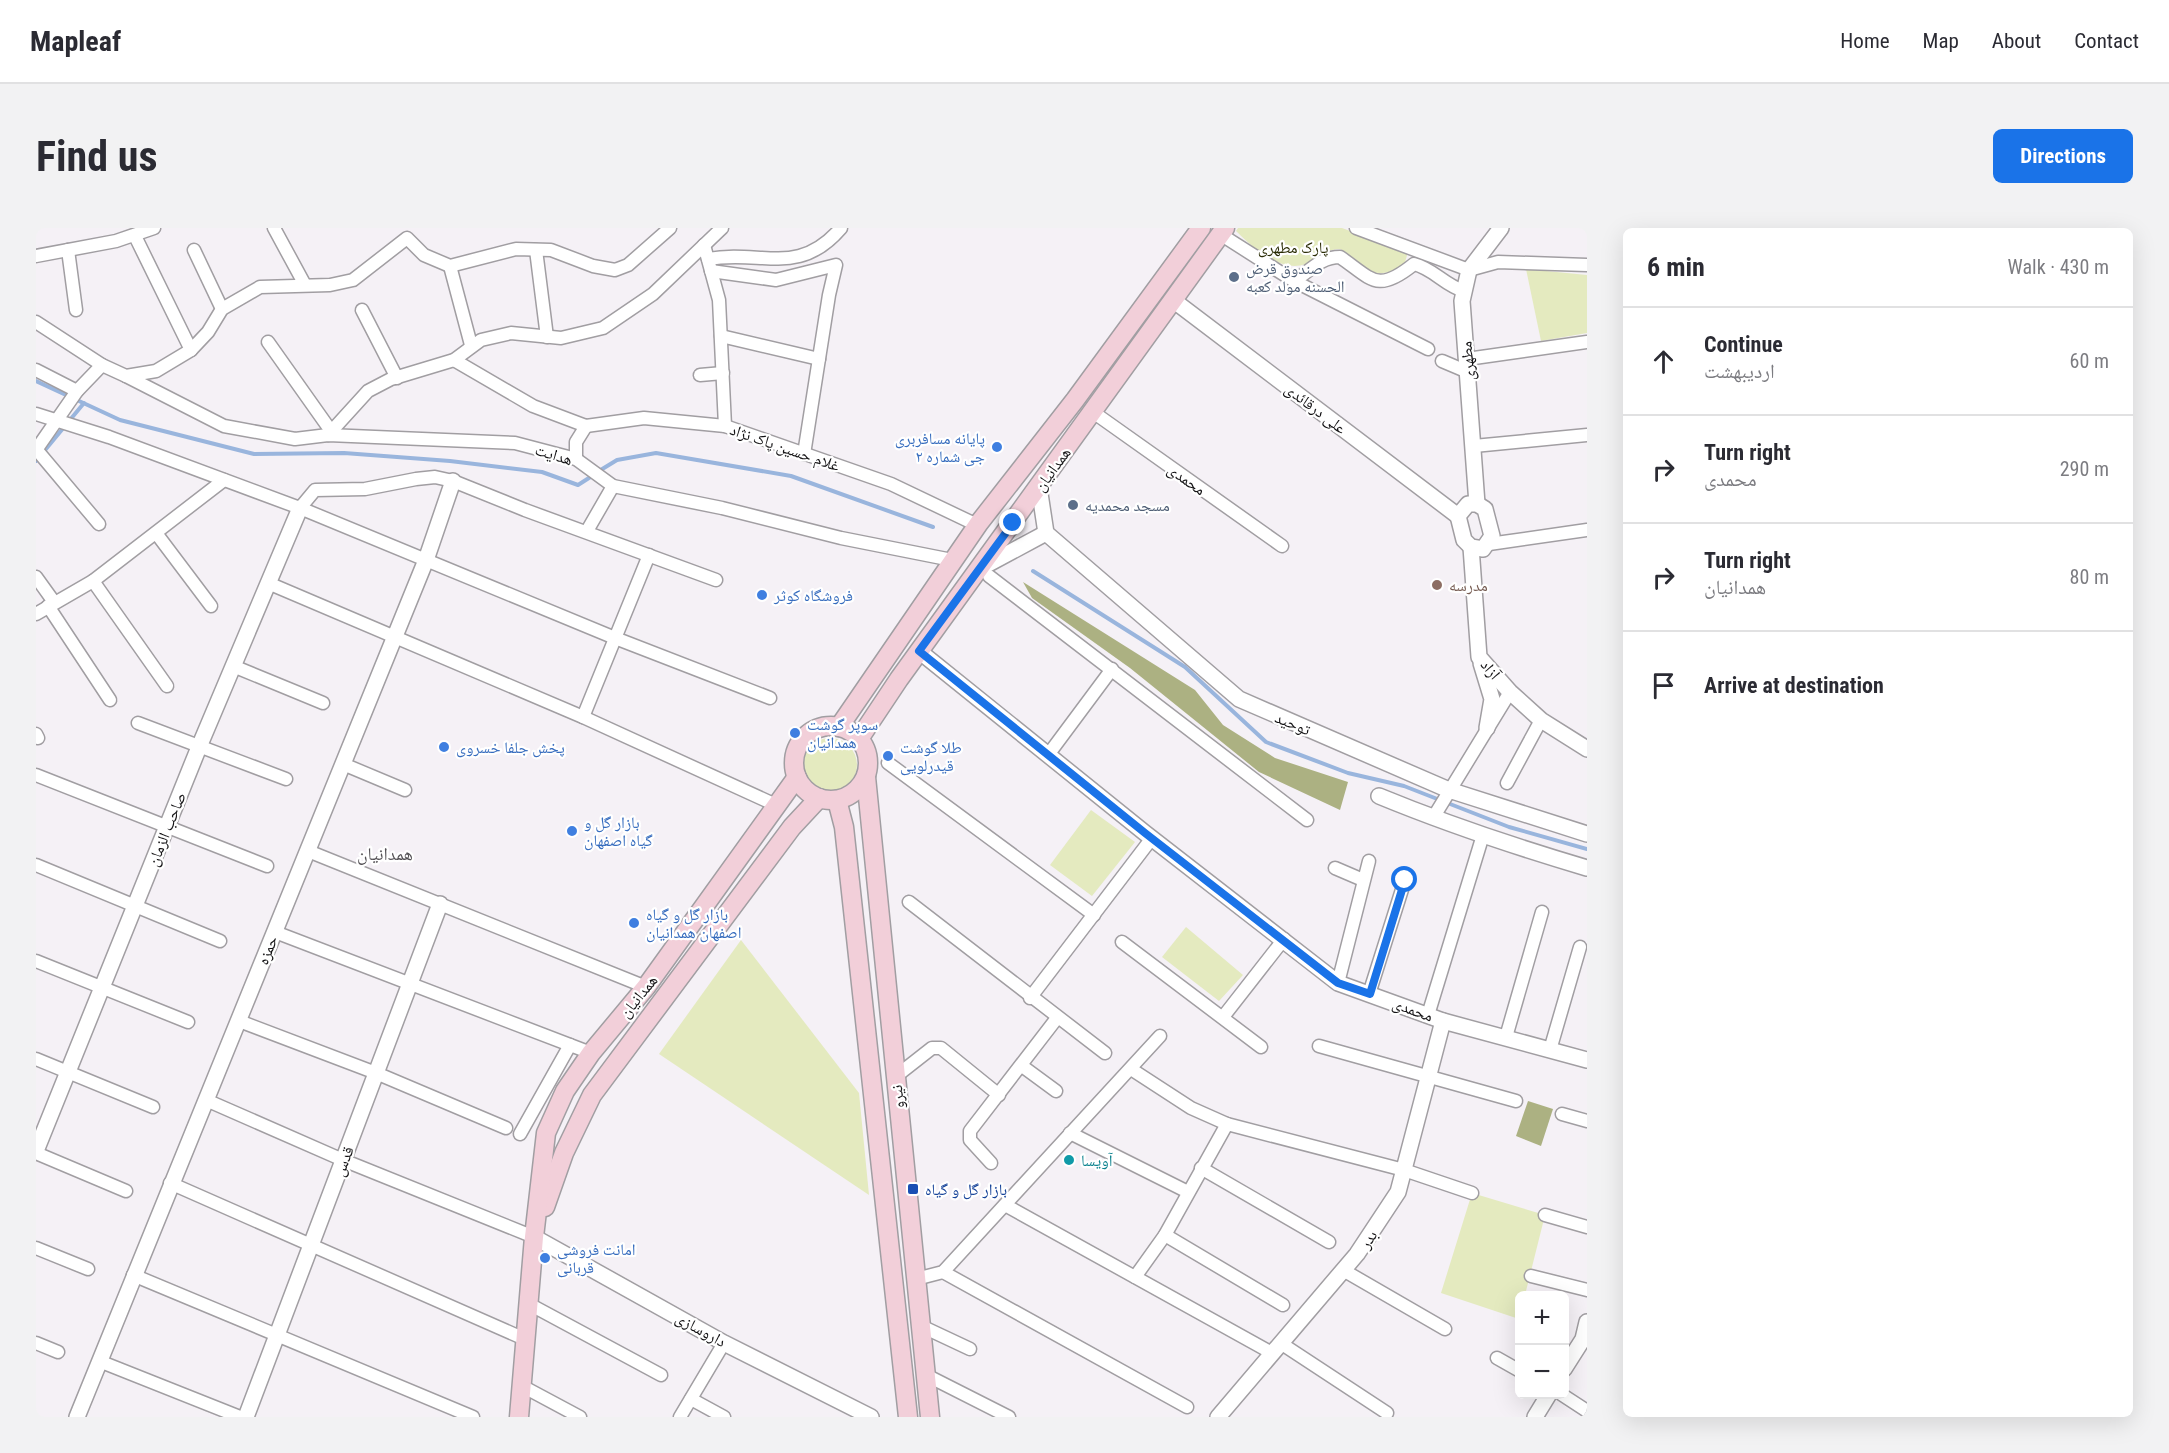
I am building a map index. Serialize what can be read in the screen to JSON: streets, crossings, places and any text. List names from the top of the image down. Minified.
{"streets":{"main road":["همدانیان","نیرو"],"street":["مطهری","علی درقائدی","غلام حسین پاک نژاد","هدایت","محمدی","آزاد","توحید","صاحب الزمان","حمزه","قدس","بدر","داروسازی"]},"crossings":[["مطهری","علی درقائدی"],["مطهری","آزاد"],["علی درقائدی","همدانیان"],["علی درقائدی","آزاد"],["غلام حسین پاک نژاد","همدانیان"],["هدایت","همدانیان"],["همدانیان","محمدی"],["همدانیان","نیرو"],["همدانیان","داروسازی"],["محمدی","بدر"]],"districts":["همدانیان"],"parks":["پارک مطهری"],"places":{"other":["صندوق قرض الحسنه مولد کعبه","پایانه مسافربری جی شماره ۲","مسجد محمدیه","مدرسه","فروشگاه کوثر","سوپر گوشت همدانیان","پخش جلفا خسروی","طلا گوشت قیدرلویی","بازار گل و گیاه اصفهان","بازار گل و گیاه اصفهان همدانیان","آویسا","امانت فروشی قربانی"],"transit":["بازار گل و گیاه"]},"page":{"header":"Mapleaf","nav":["Home","Map","About","Contact"],"buttons":"Directions","title":"Find us","heading":["6 min","Walk · 430 m"],"list":[["Continue","اردیبهشت","60 m"],["Turn right","محمدی","290 m"],["Turn right","همدانیان","80 m"],"Arrive at destination"],"map_buttons":["+","−"]}}
